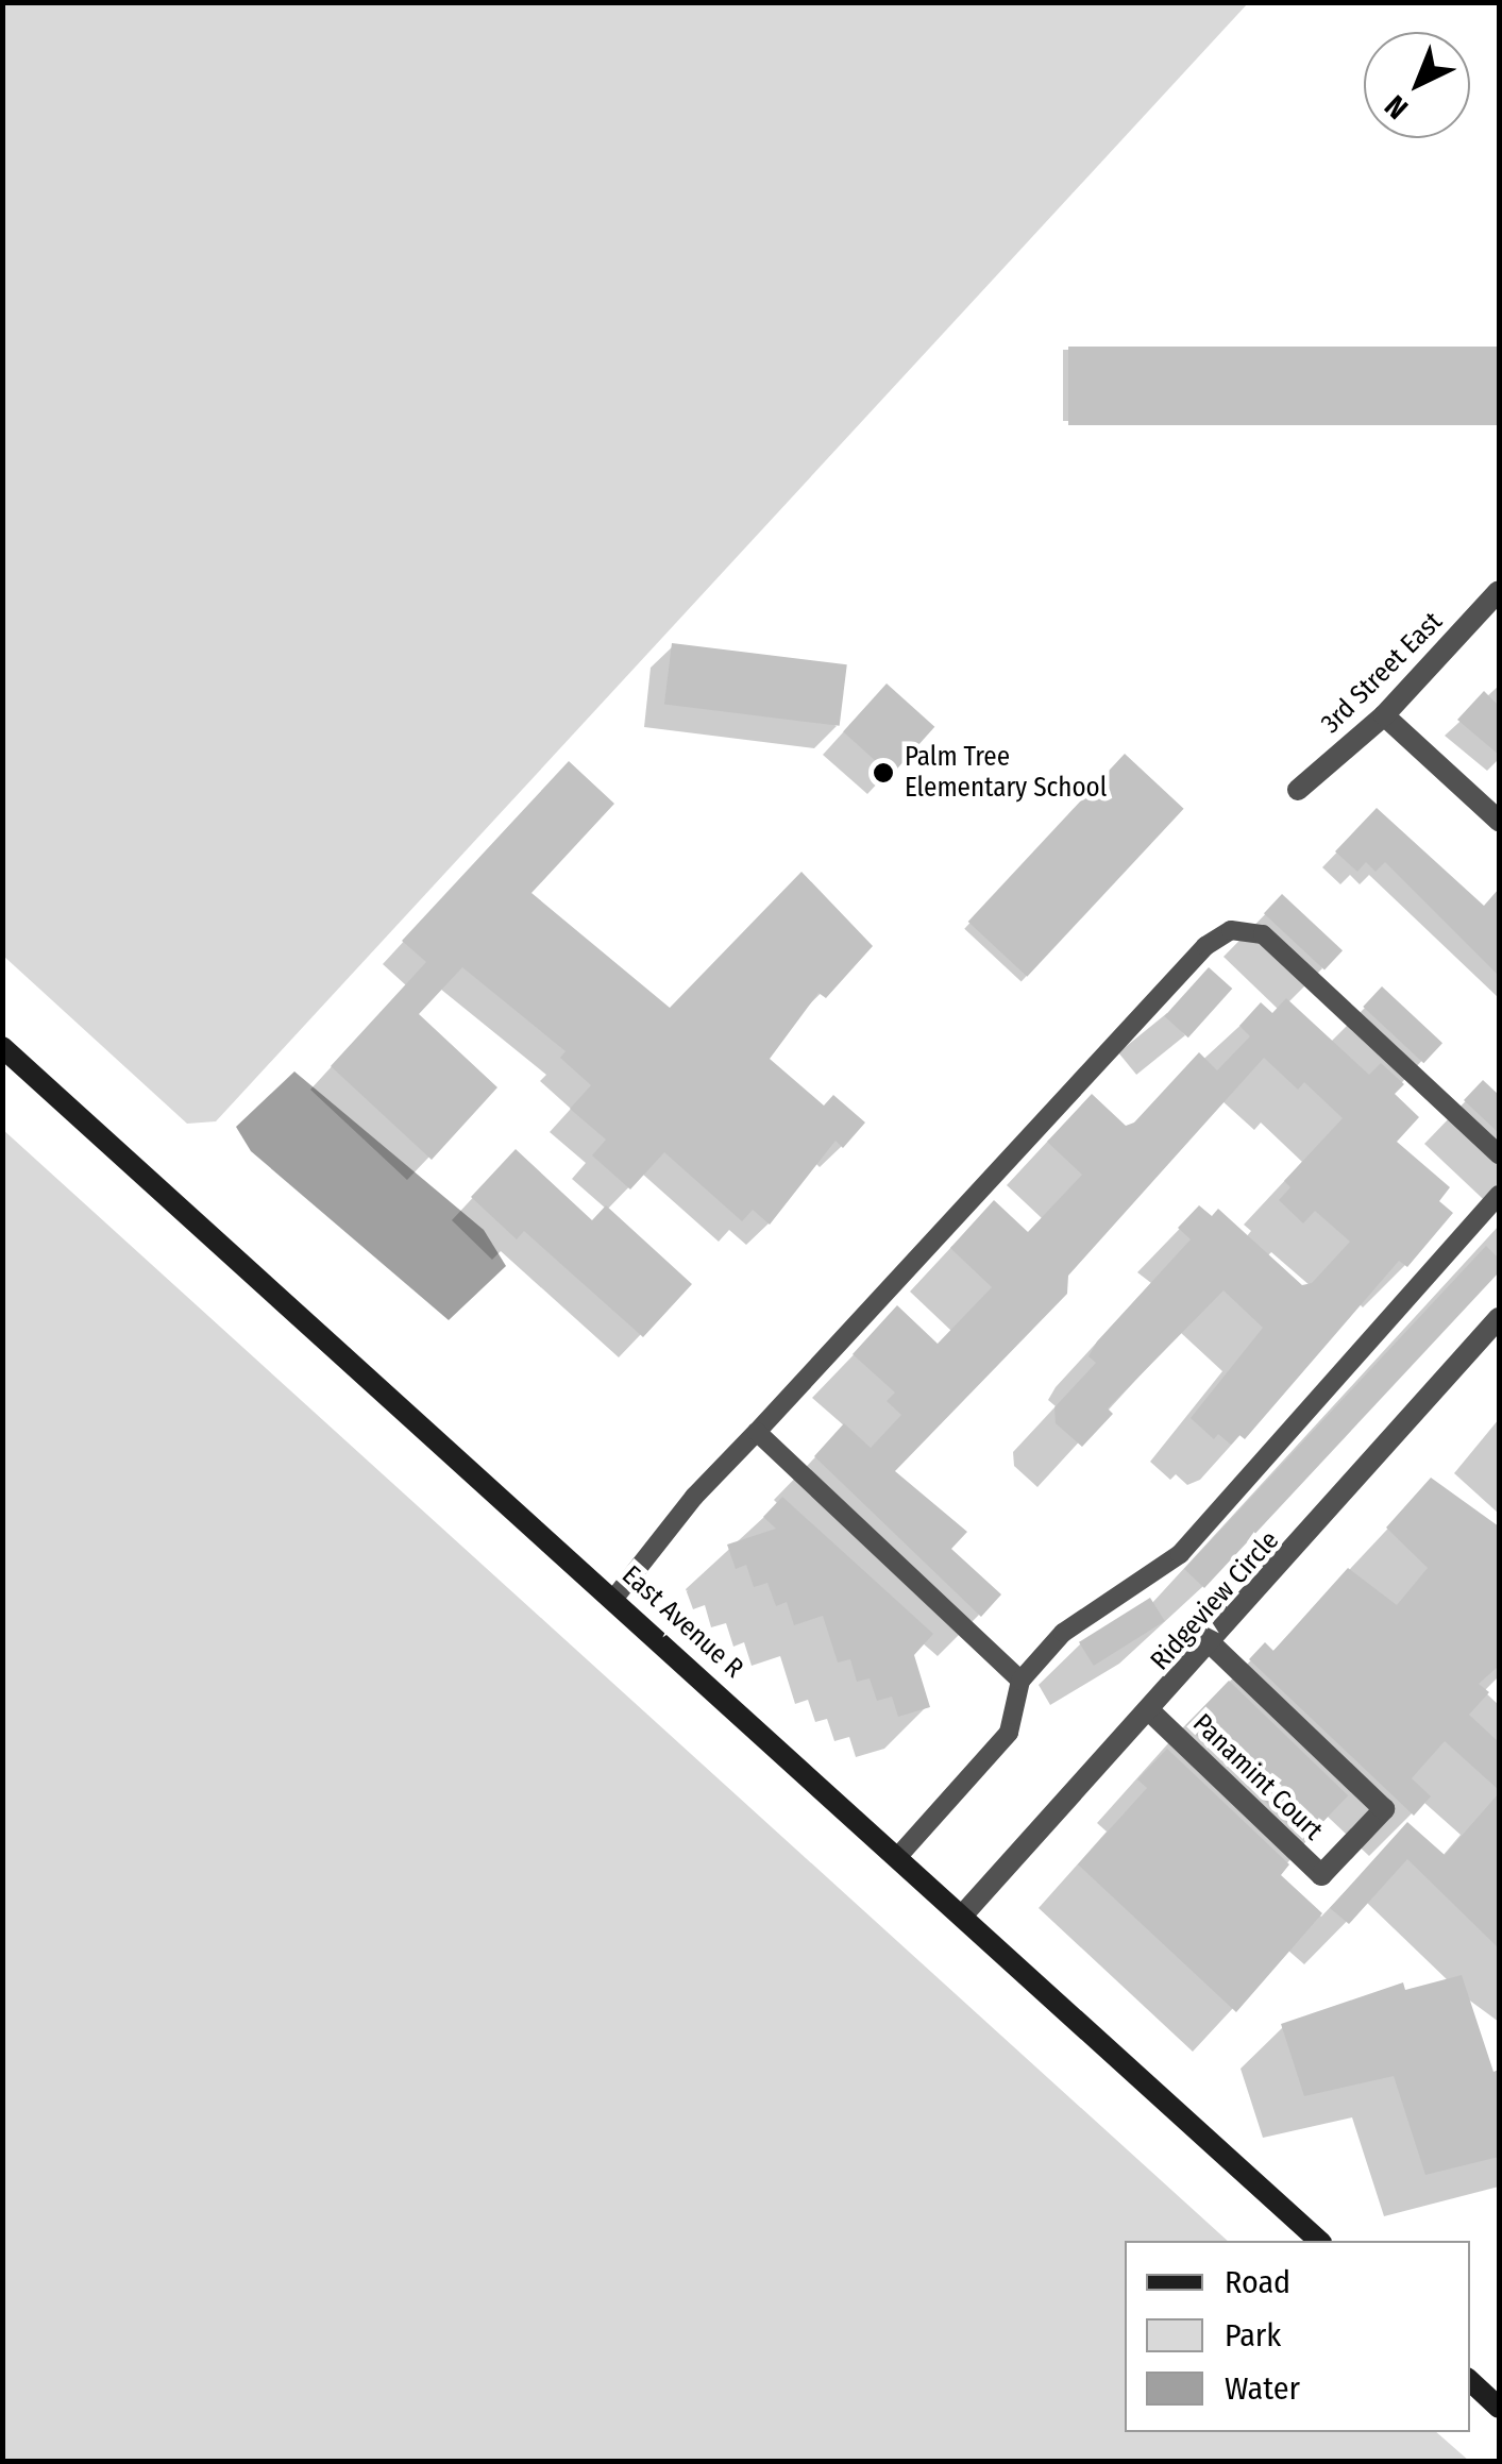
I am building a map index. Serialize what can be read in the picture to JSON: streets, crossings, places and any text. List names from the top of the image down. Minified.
{"streets":{"street":["3rd Street East","Ridgeview Circle","East Avenue R","Panamint Court"]},"crossings":[["Ridgeview Circle","East Avenue R"],["Ridgeview Circle","Panamint Court"]],"places":["Palm Tree Elementary School"],"legend":["Road","Park","Water"],"north":"bottom left"}
